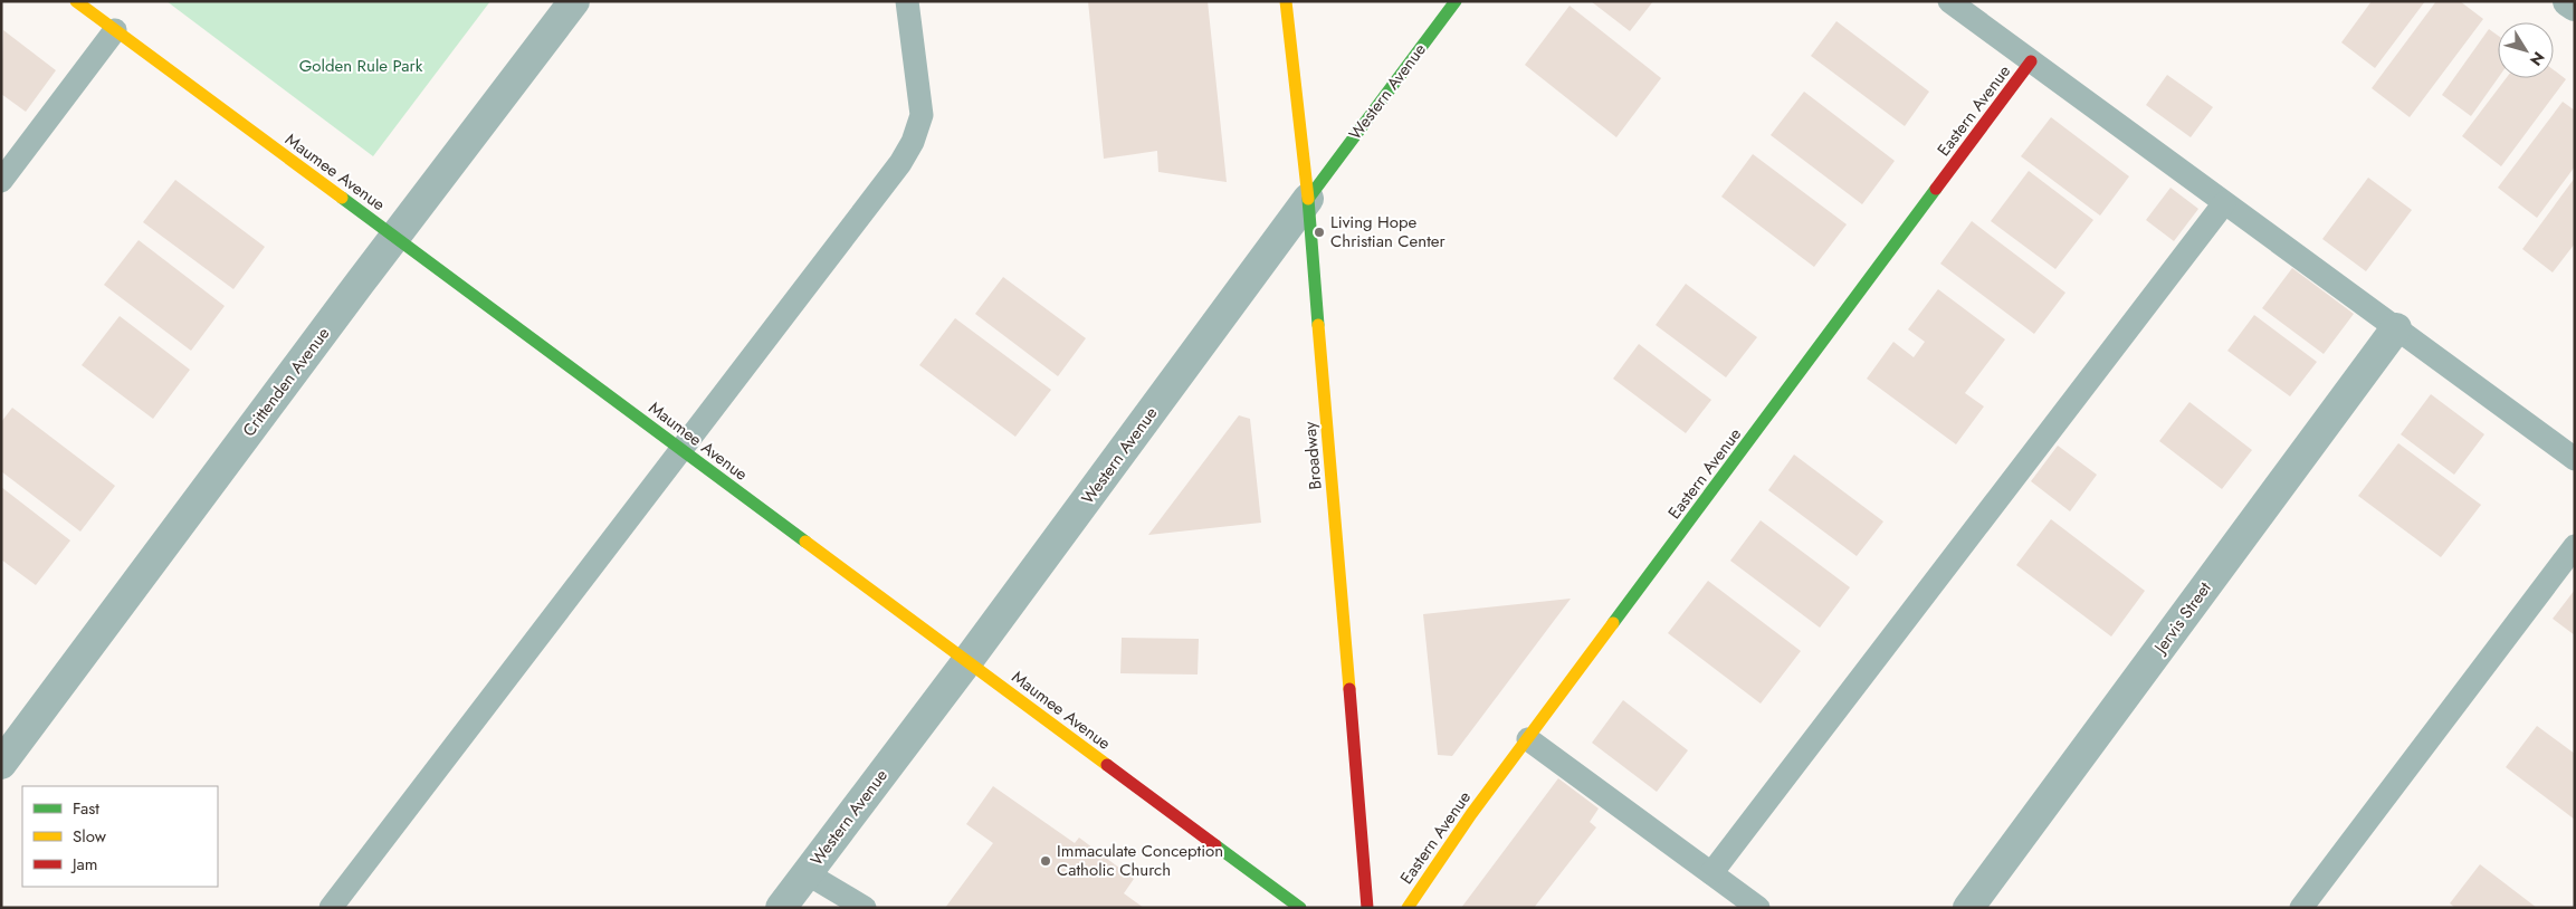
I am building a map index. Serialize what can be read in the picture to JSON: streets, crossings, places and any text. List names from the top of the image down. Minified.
{"streets":{"street":["Western Avenue","Eastern Avenue","Maumee Avenue","Crittenden Avenue","Broadway","Jervis Street"]},"crossings":[["Western Avenue","Maumee Avenue"],["Western Avenue","Broadway"],["Maumee Avenue","Crittenden Avenue"]],"parks":["Golden Rule Park"],"places":["Living Hope Christian Center","Immaculate Conception Catholic Church"],"legend":["Fast","Slow","Jam"],"north":"bottom right"}
